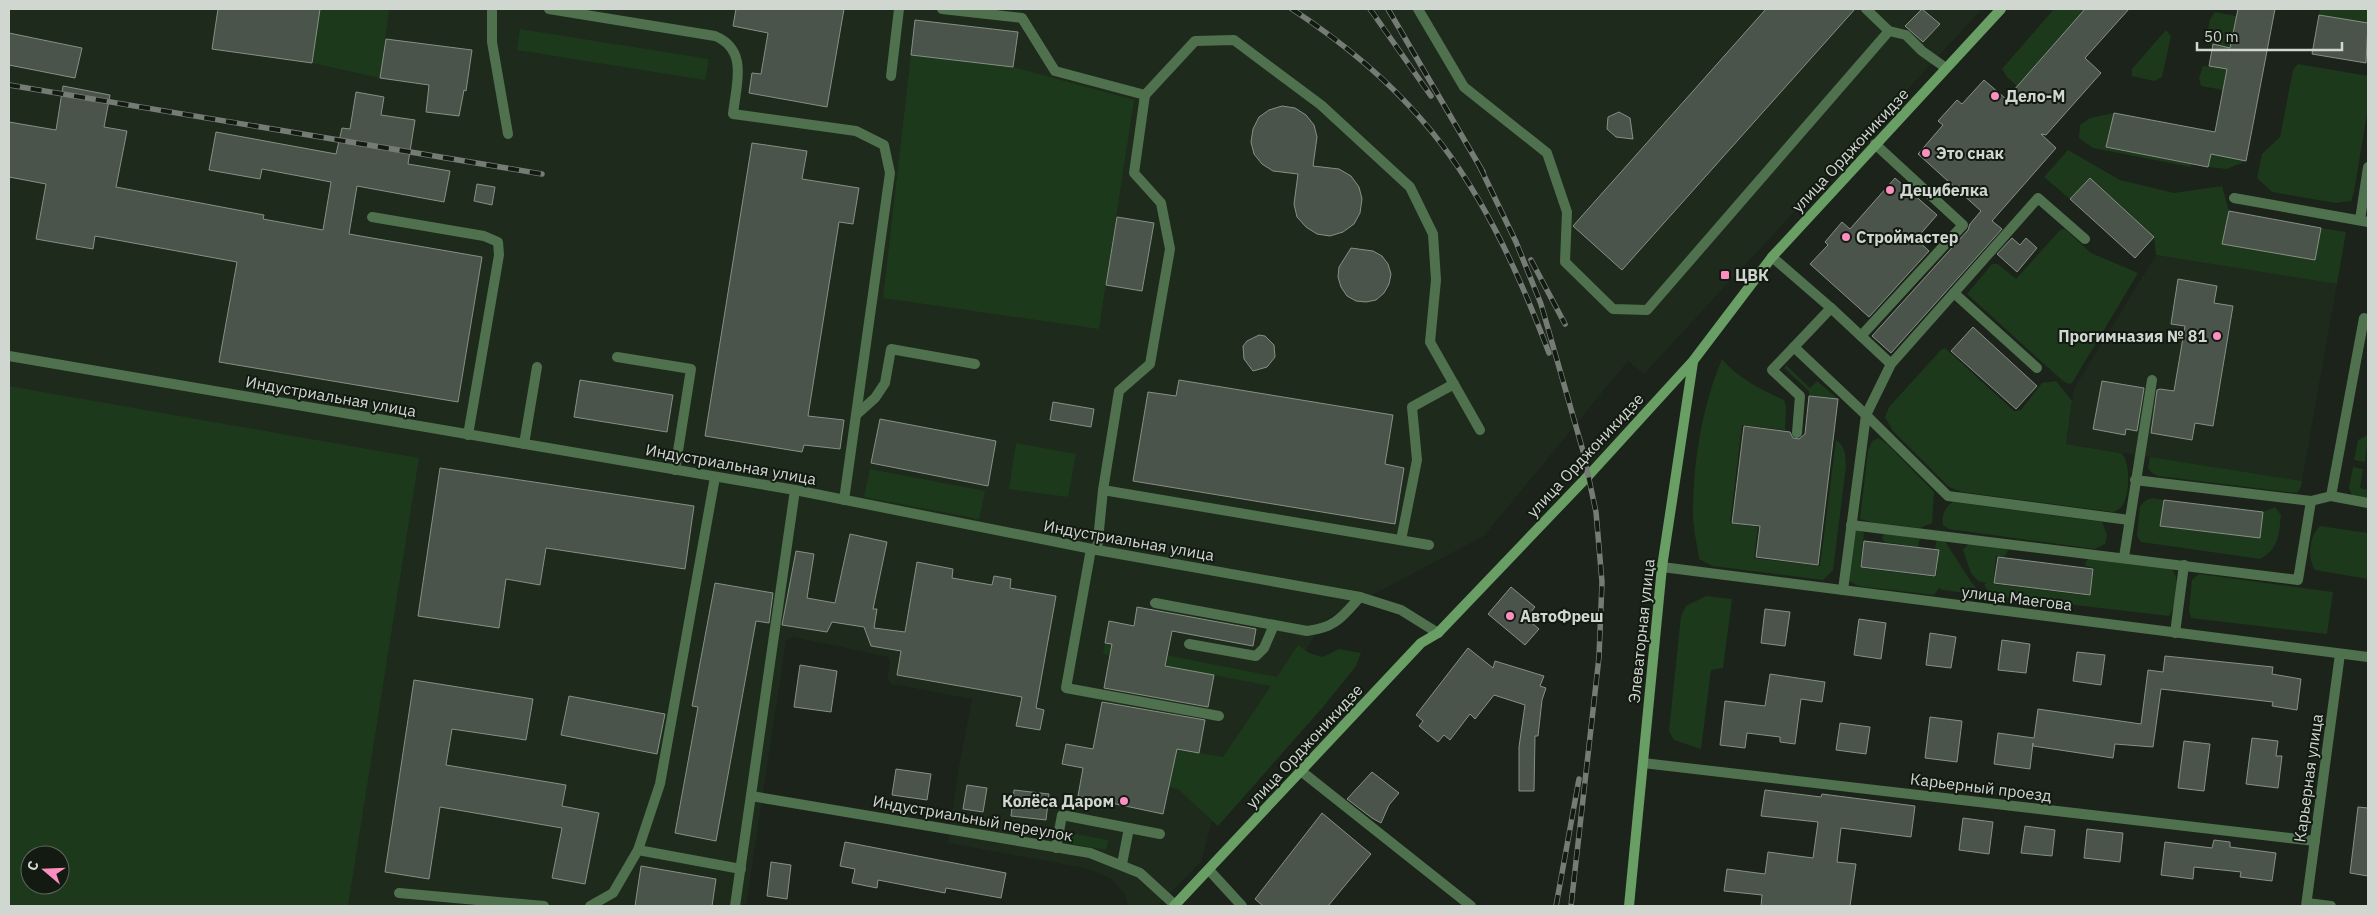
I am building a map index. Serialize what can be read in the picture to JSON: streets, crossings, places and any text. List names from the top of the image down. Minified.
{"streets":{"main road":["улица Орджоникидзе","Элеваторная улица"],"street":["Индустриальная улица","улица Маегова","Карьерная улица","Карьерный проезд","Индустриальный переулок"]},"crossings":[["улица Орджоникидзе","Индустриальная улица"],["улица Орджоникидзе","Элеваторная улица"],["улица Орджоникидзе","Индустриальный переулок"],["улица Маегова","Элеваторная улица"],["улица Маегова","Карьерная улица"],["Элеваторная улица","Карьерный проезд"],["Карьерная улица","Карьерный проезд"]],"places":{"other":["Дело-М","Это снак","Децибелка","Строймастер","Прогимназия № 81","АвтоФреш","Колёса Даром"],"transit":["ЦВК"]},"scale_bar":"50 m","north":"left"}
